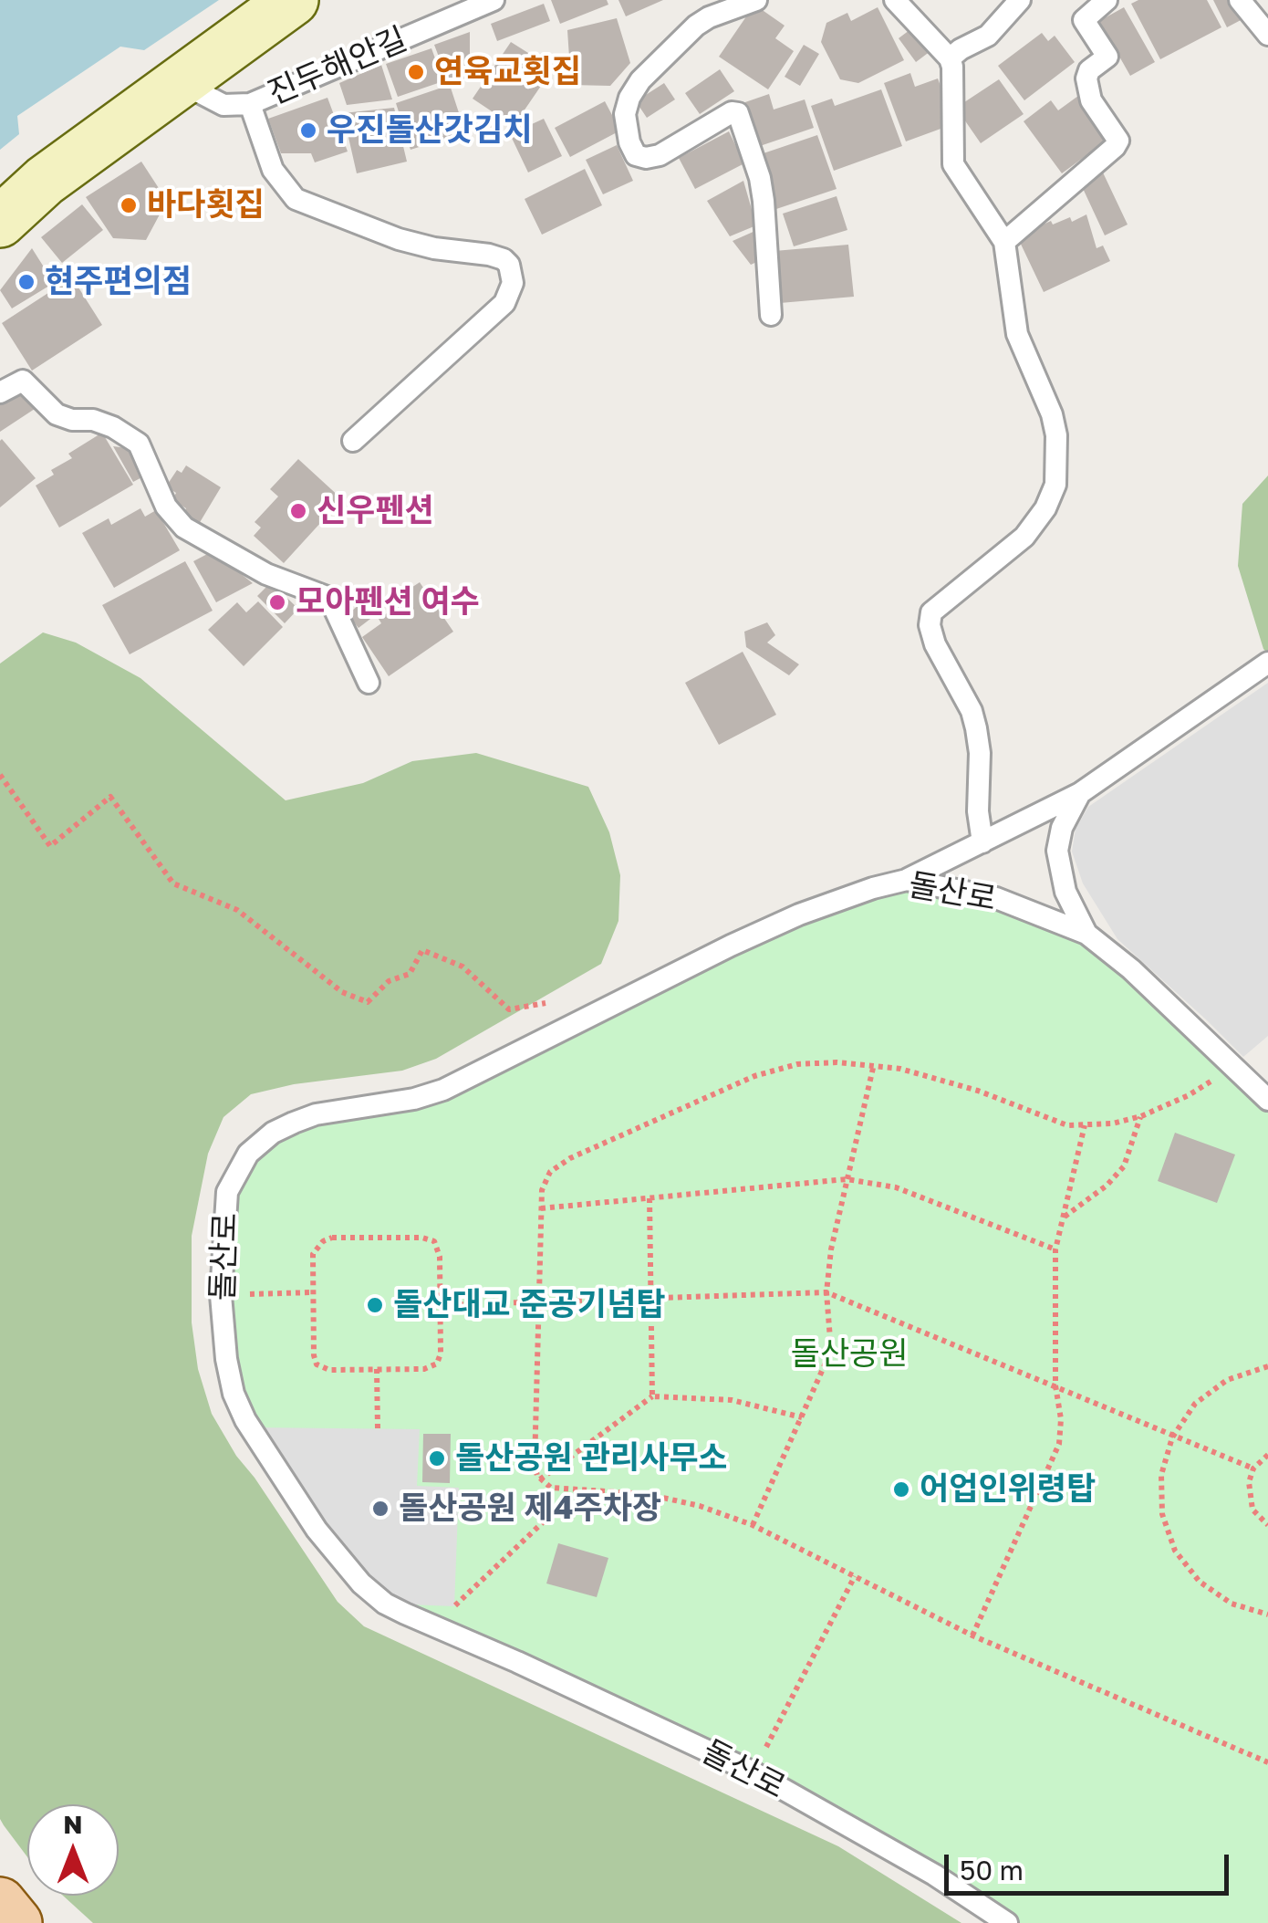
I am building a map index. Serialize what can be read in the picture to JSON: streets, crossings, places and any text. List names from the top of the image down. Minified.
{"streets":{"street":["진두해안길"],"lane":["돌산로"]},"parks":["돌산공원"],"places":["연육교횟집","우진돌산갓김치","바다횟집","현주편의점","신우펜션","모아펜션 여수","돌산대교 준공기념탑","돌산공원 관리사무소","어업인위령탑","돌산공원 제4주차장"],"scale_bar":"50 m","north":"top"}
